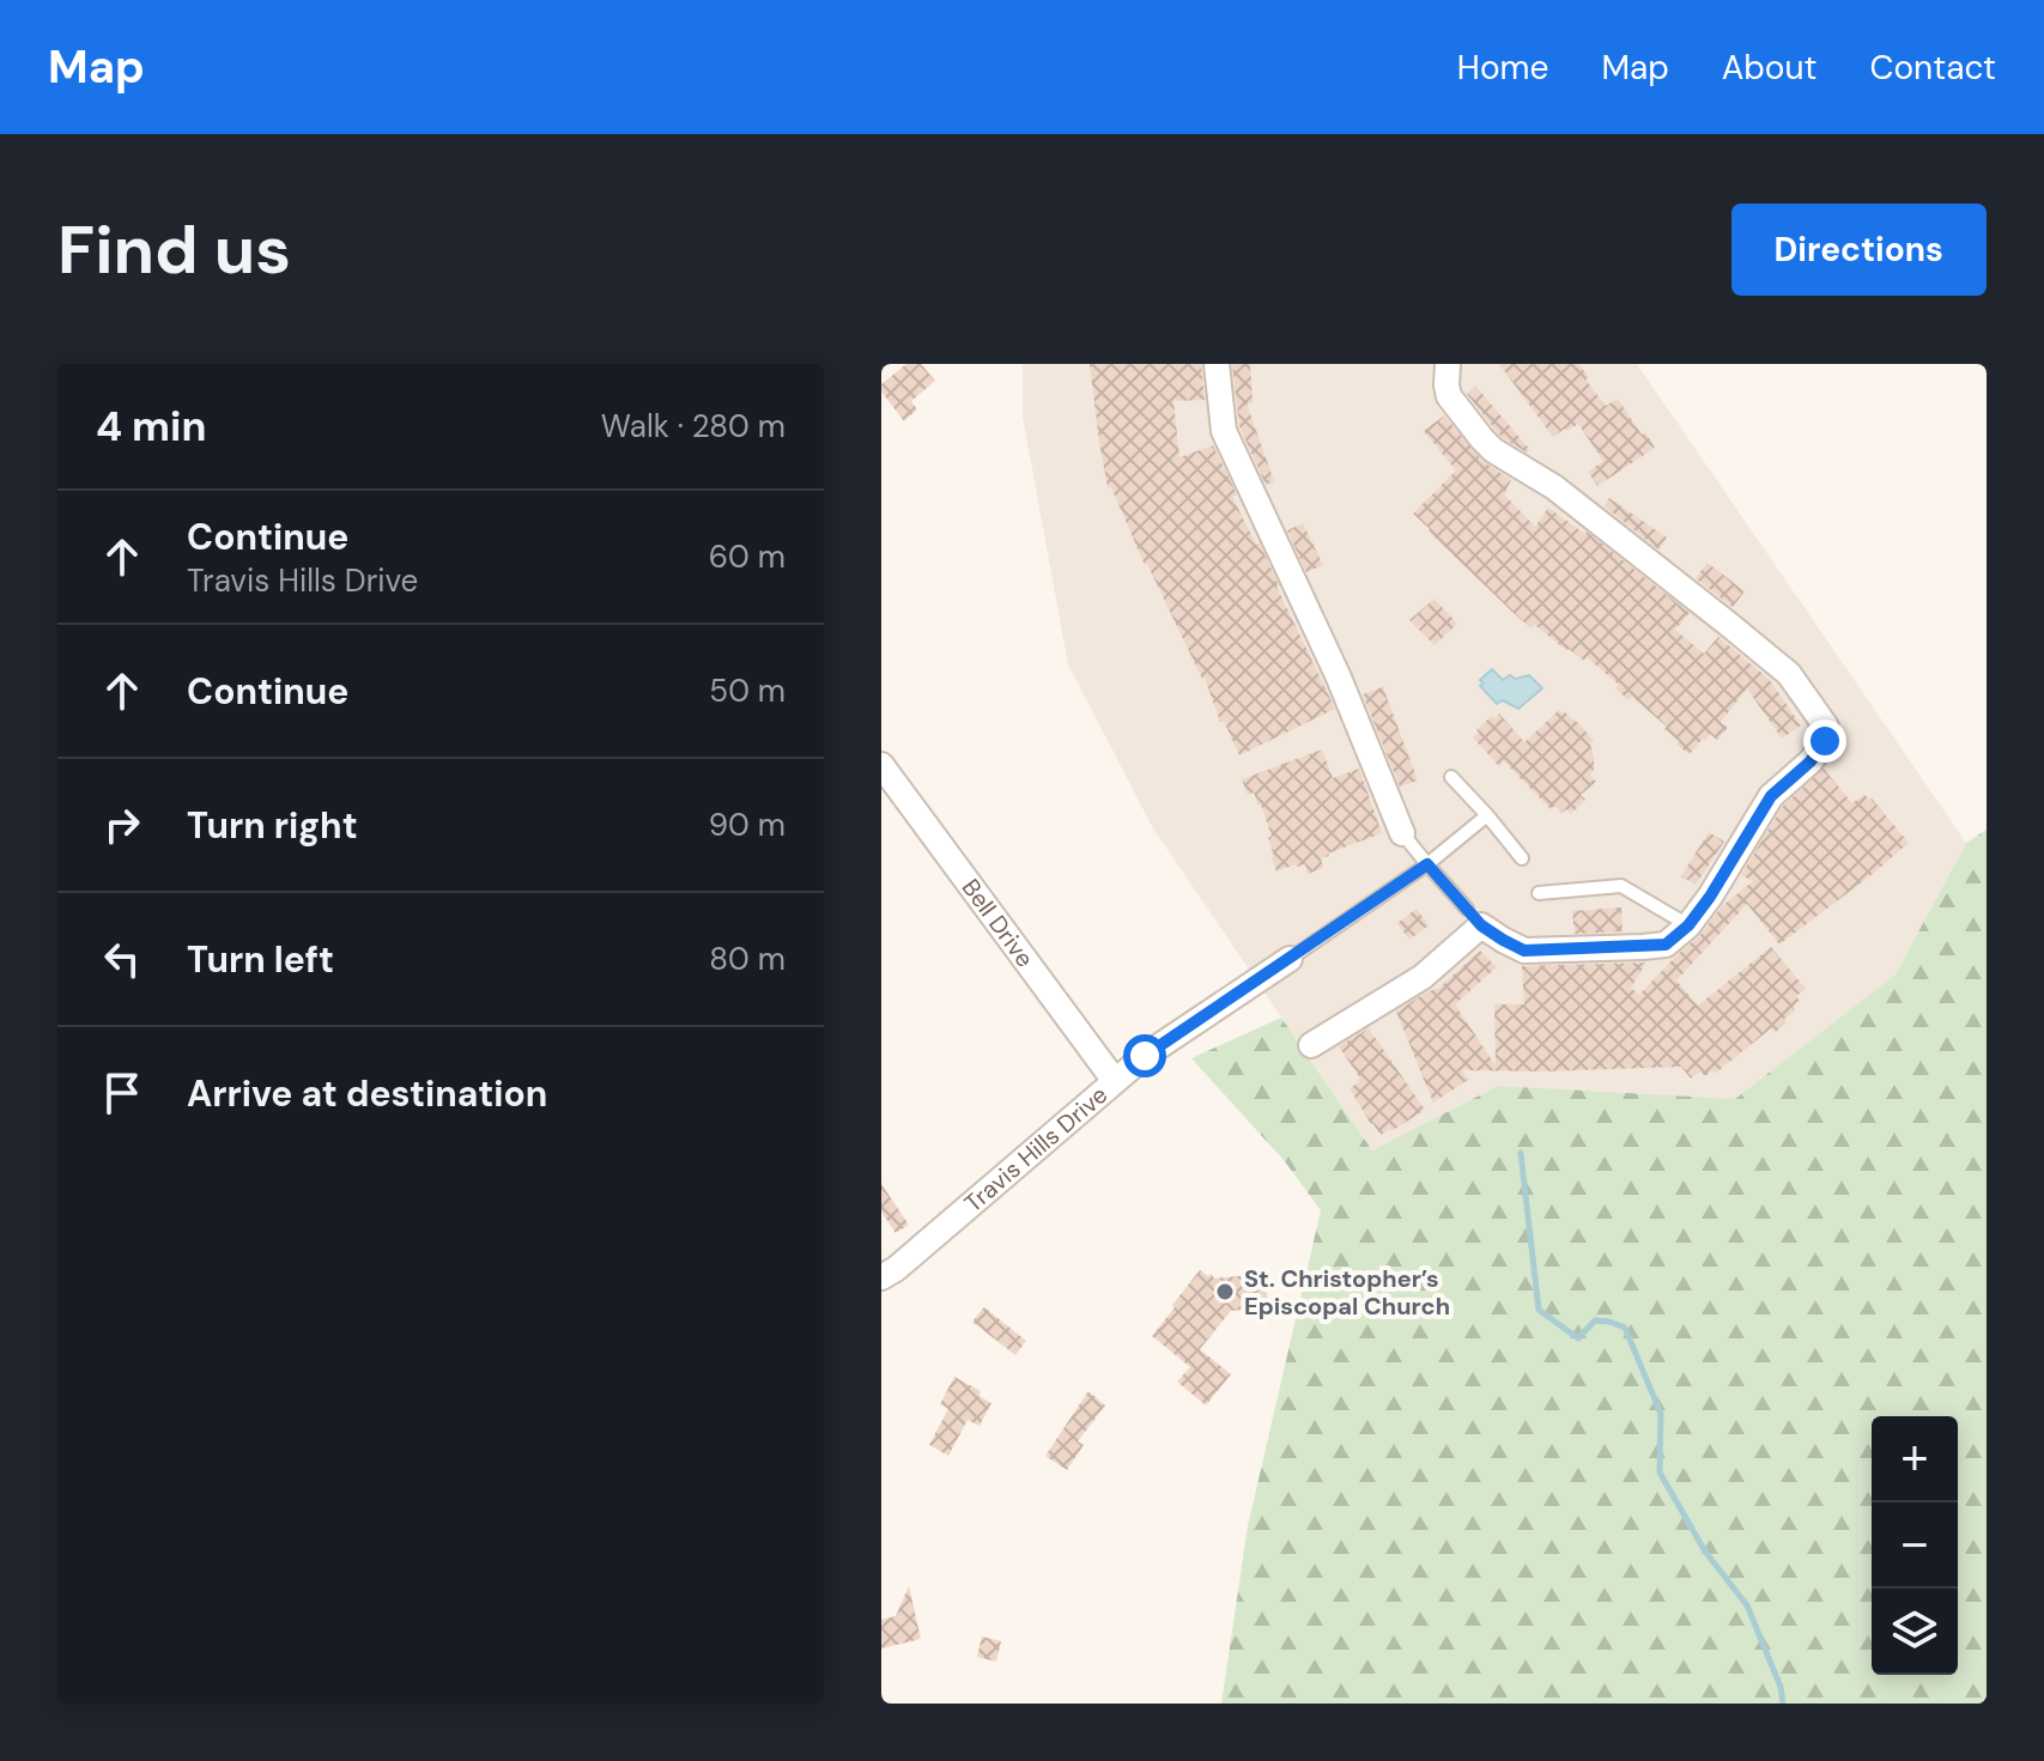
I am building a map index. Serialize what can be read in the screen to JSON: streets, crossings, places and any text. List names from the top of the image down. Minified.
{"streets":{"street":["Bell Drive","Travis Hills Drive"]},"crossings":[["Bell Drive","Travis Hills Drive"]],"places":["St. Christopher’s Episcopal Church"],"page":{"header":"Map","nav":["Home","Map","About","Contact"],"buttons":"Directions","title":"Find us","heading":["4 min","Walk · 280 m"],"list":[["Continue","Travis Hills Drive","60 m"],["Continue","50 m"],["Turn right","90 m"],["Turn left","80 m"],"Arrive at destination"],"map_buttons":["+","−"]}}
